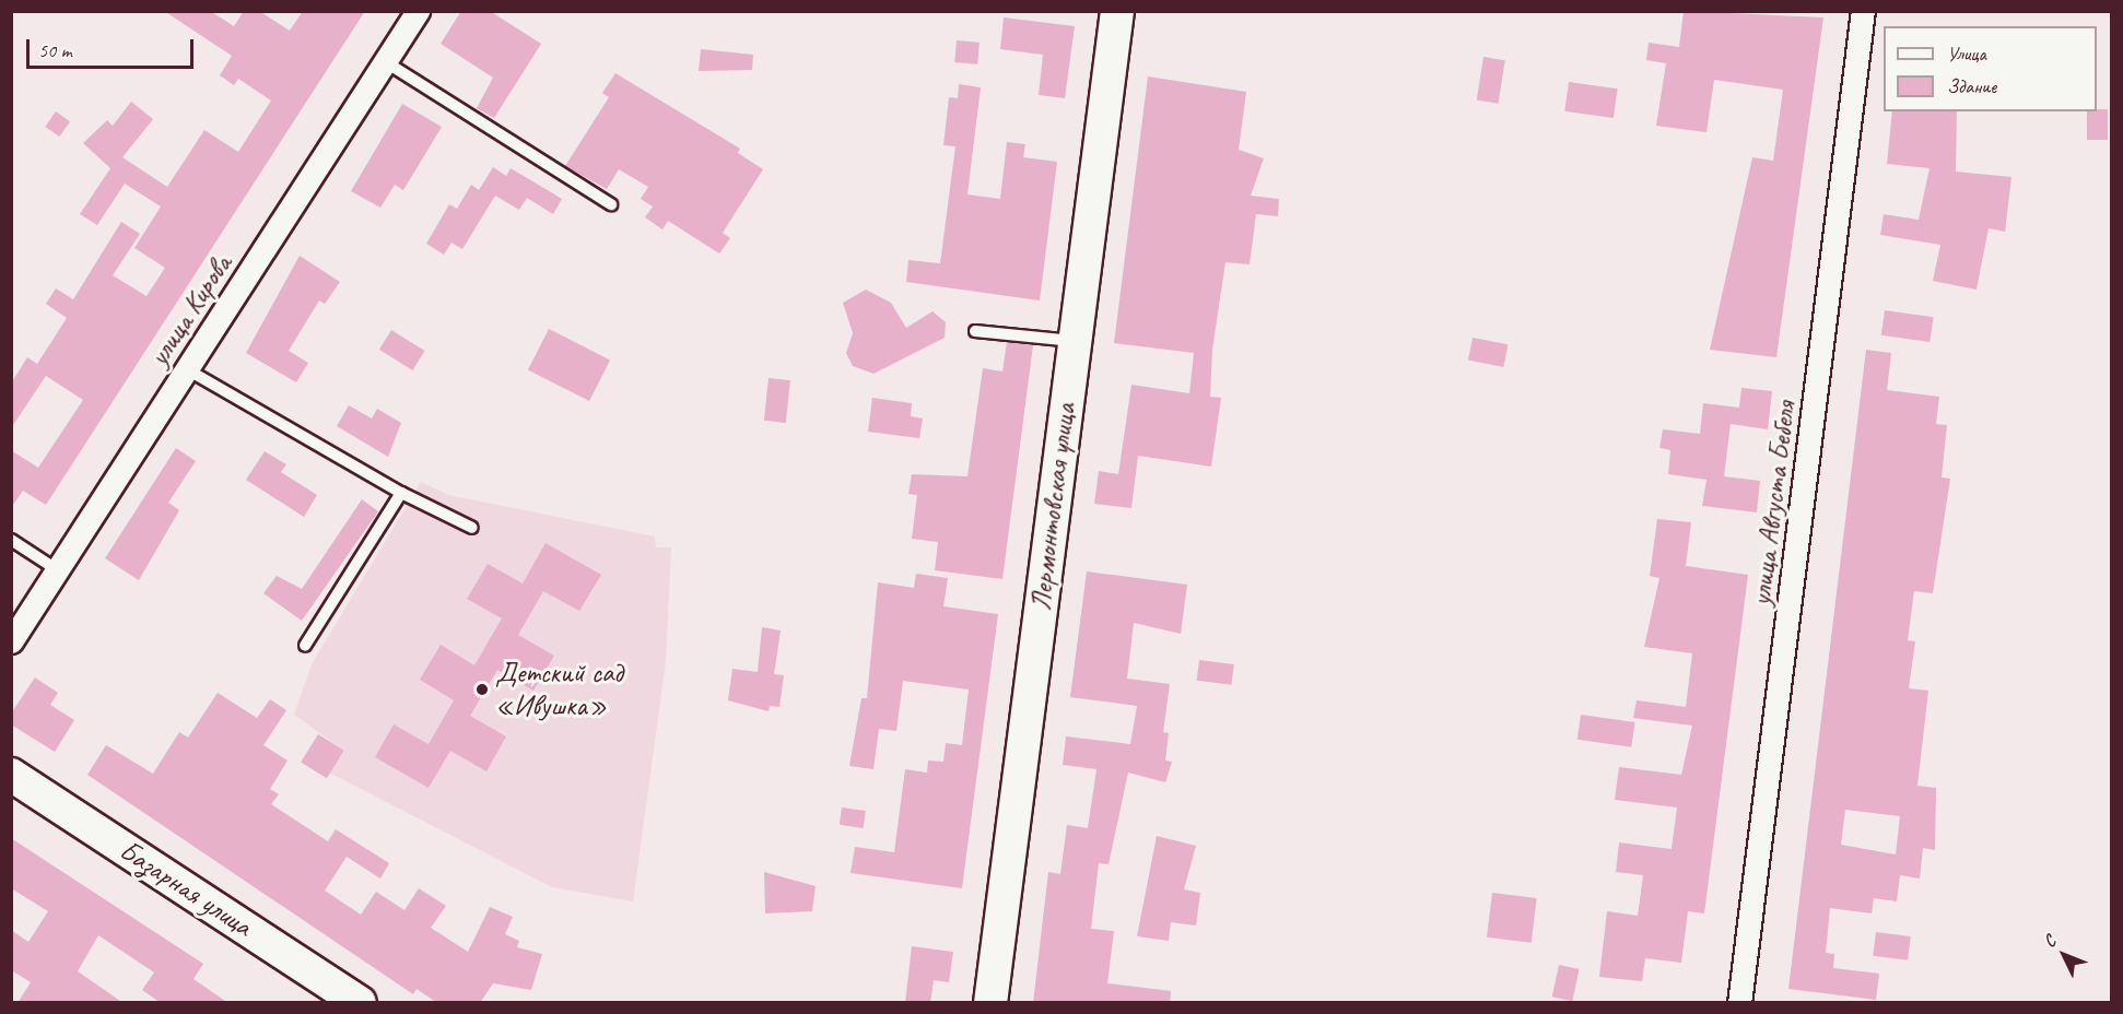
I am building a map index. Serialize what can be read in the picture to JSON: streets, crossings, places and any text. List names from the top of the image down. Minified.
{"streets":{"main road":["Лермонтовская улица","Базарная улица"],"street":["улица Кирова","улица Августа Бебеля"]},"places":["Детский сад «Ивушка»"],"legend":["Улица","Здание"],"scale_bar":"50 m","north":"top left"}
